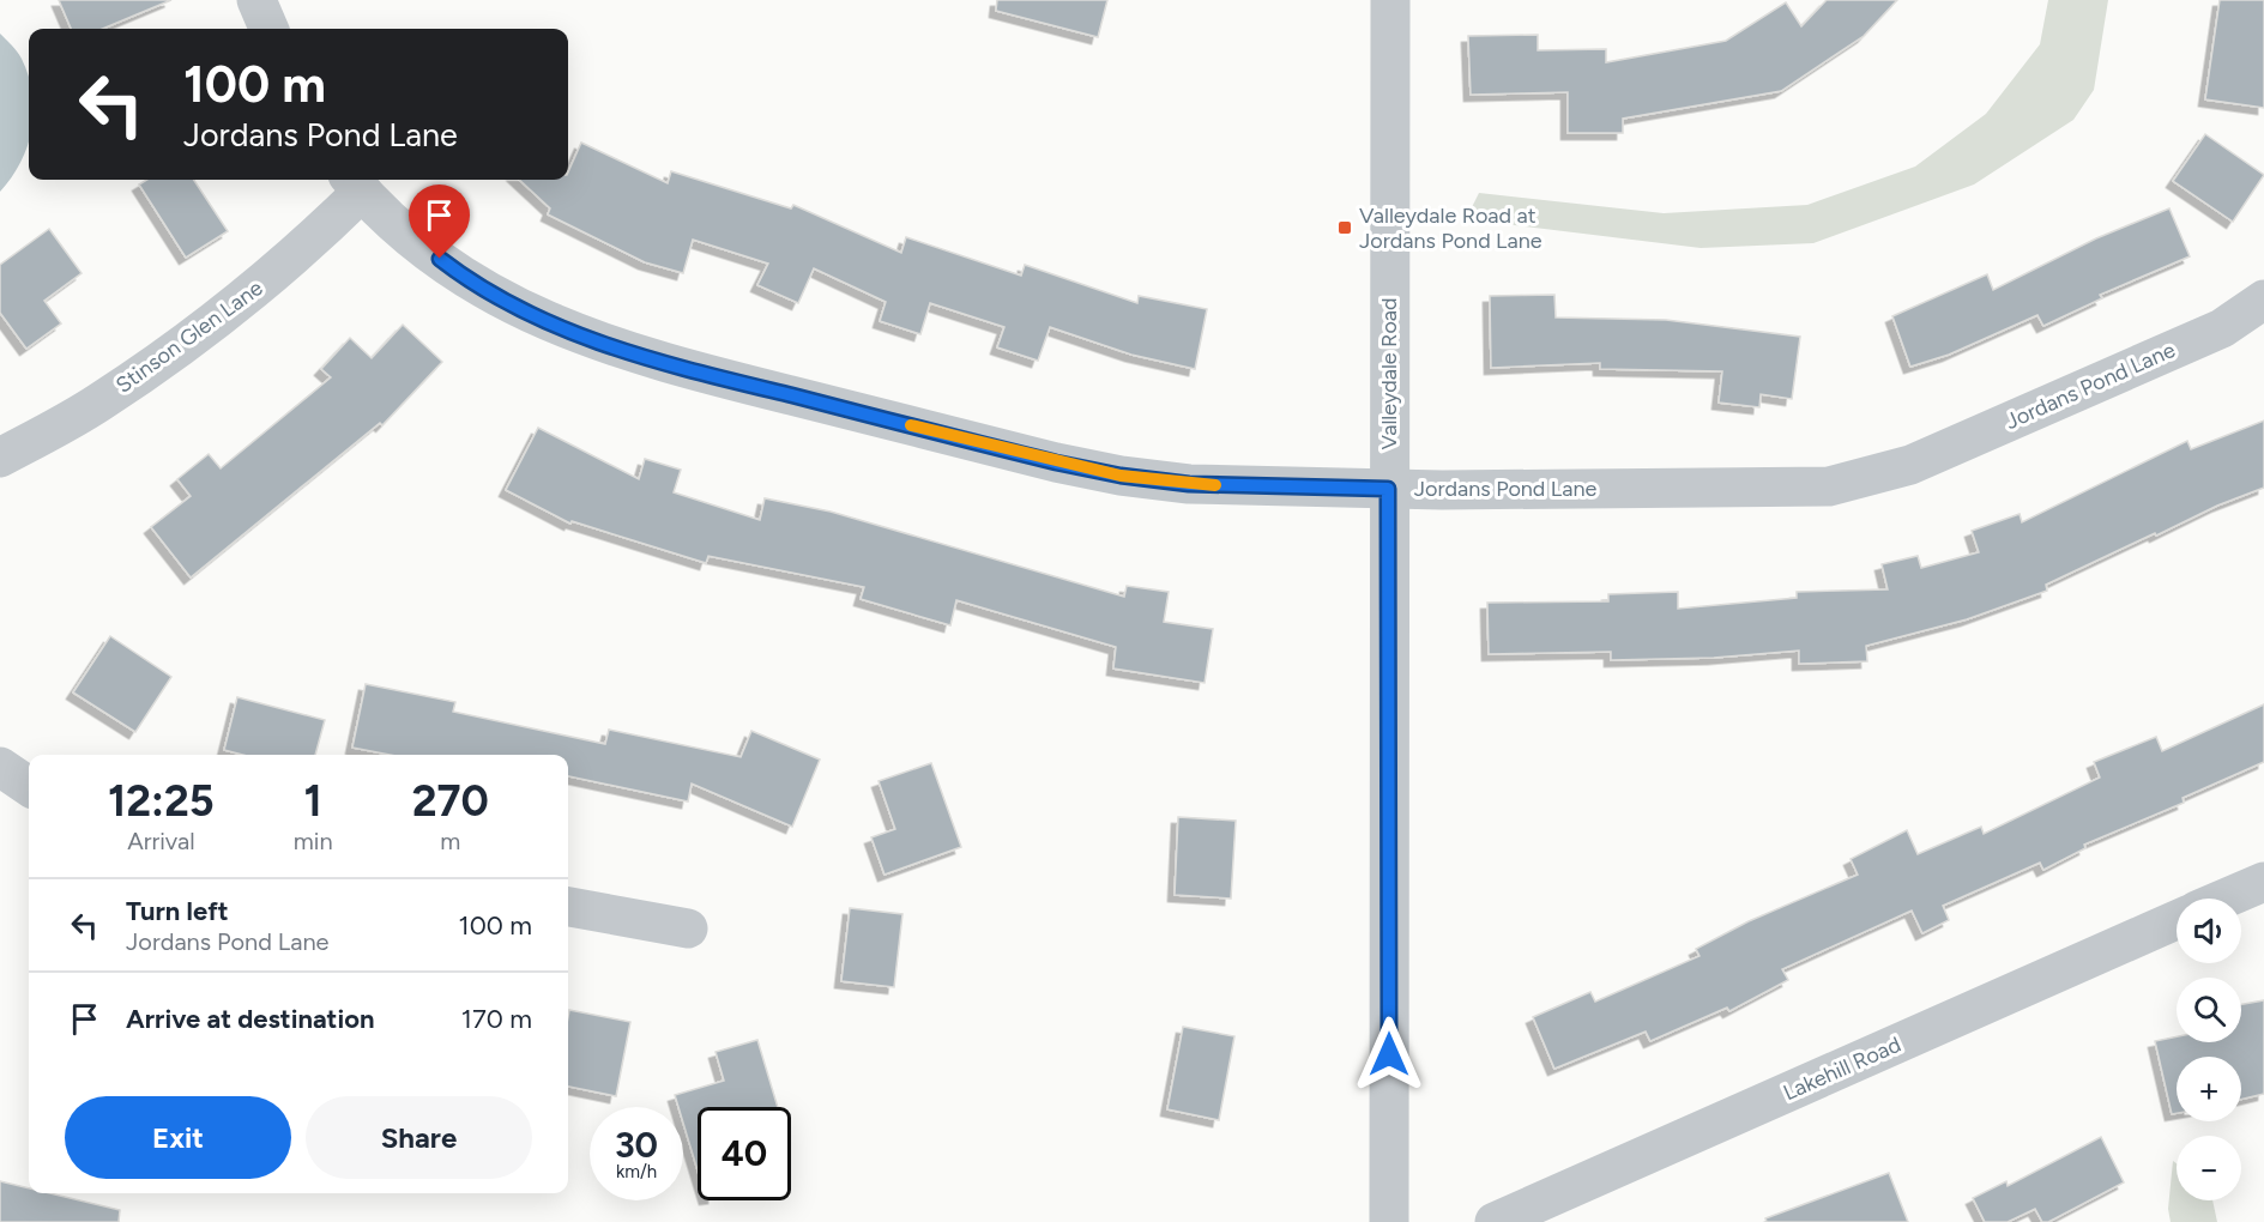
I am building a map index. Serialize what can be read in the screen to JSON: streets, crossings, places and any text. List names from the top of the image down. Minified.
{"streets":{"street":["Stinson Glen Lane","Valleydale Road","Jordans Pond Lane","Lakehill Road"]},"crossings":[["Stinson Glen Lane","Jordans Pond Lane"],["Valleydale Road","Jordans Pond Lane"]],"places":{"transit":["Valleydale Road at Jordans Pond Lane"]},"page":{"turn":["100 m","Jordans Pond Lane"],"eta":["12:25","Arrival","1","min","270","m"],"list":[{"name":"Turn left","note":"Jordans Pond Lane","value":"100 m"},{"name":"Arrive at destination","value":"170 m"}],"map_buttons":["+","−"],"buttons":["Exit","Share"],"speed":"30 km/h","limit":"40"}}
